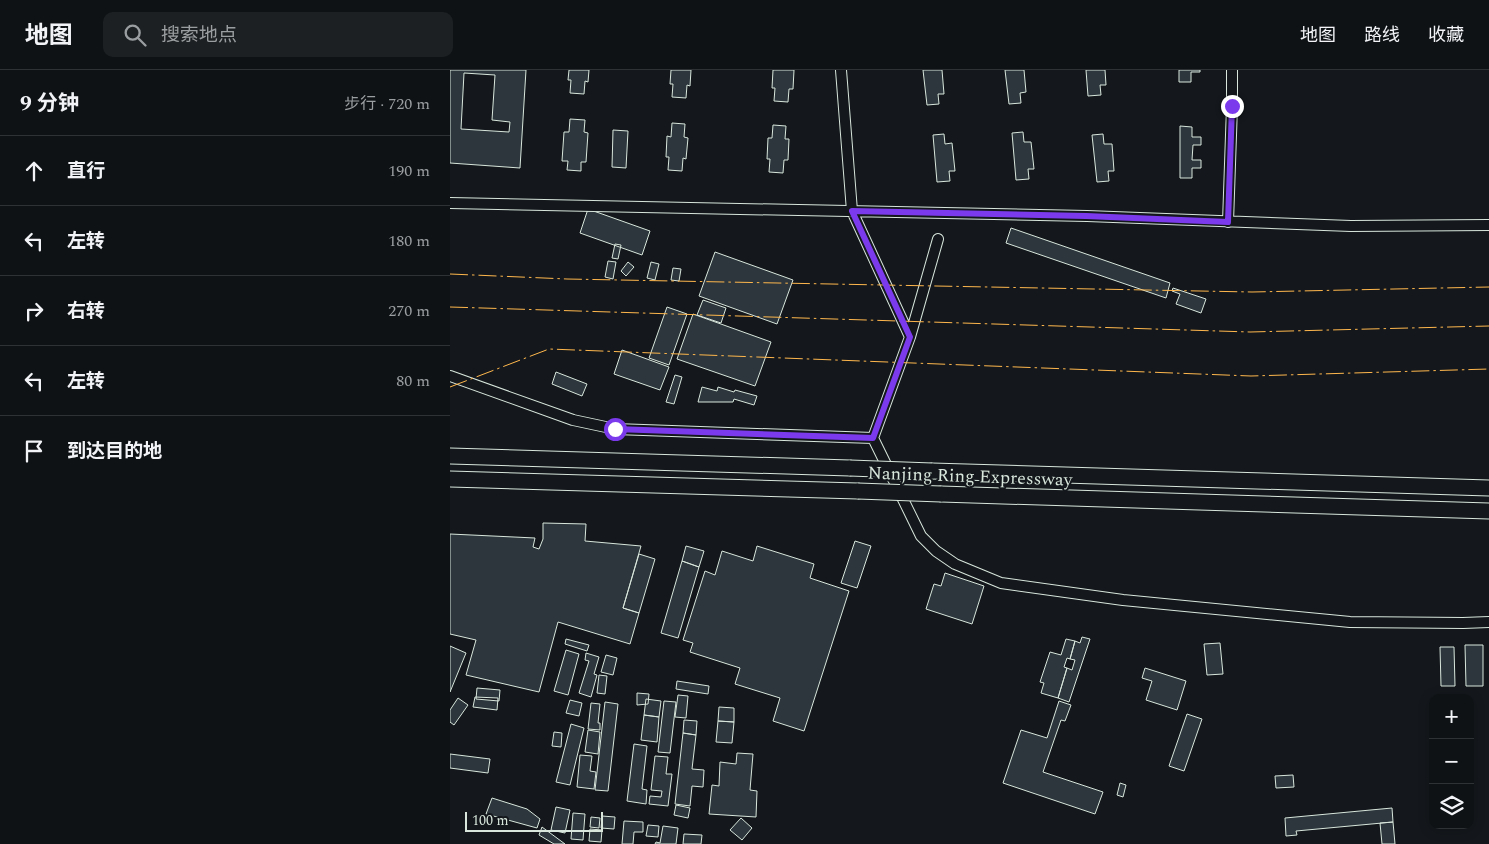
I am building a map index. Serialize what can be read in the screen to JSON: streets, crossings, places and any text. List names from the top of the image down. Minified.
{"streets":{"highway":["Nanjing Ring Expressway"]},"scale_bar":"100 m","page":{"header":"地图","search":"搜索地点","nav":["地图","路线","收藏"],"heading":["9 分钟","步行 · 720 m"],"list":[["直行","190 m"],["左转","180 m"],["右转","270 m"],["左转","80 m"],"到达目的地"],"map_buttons":["+","−"],"scale":"100 m"}}
